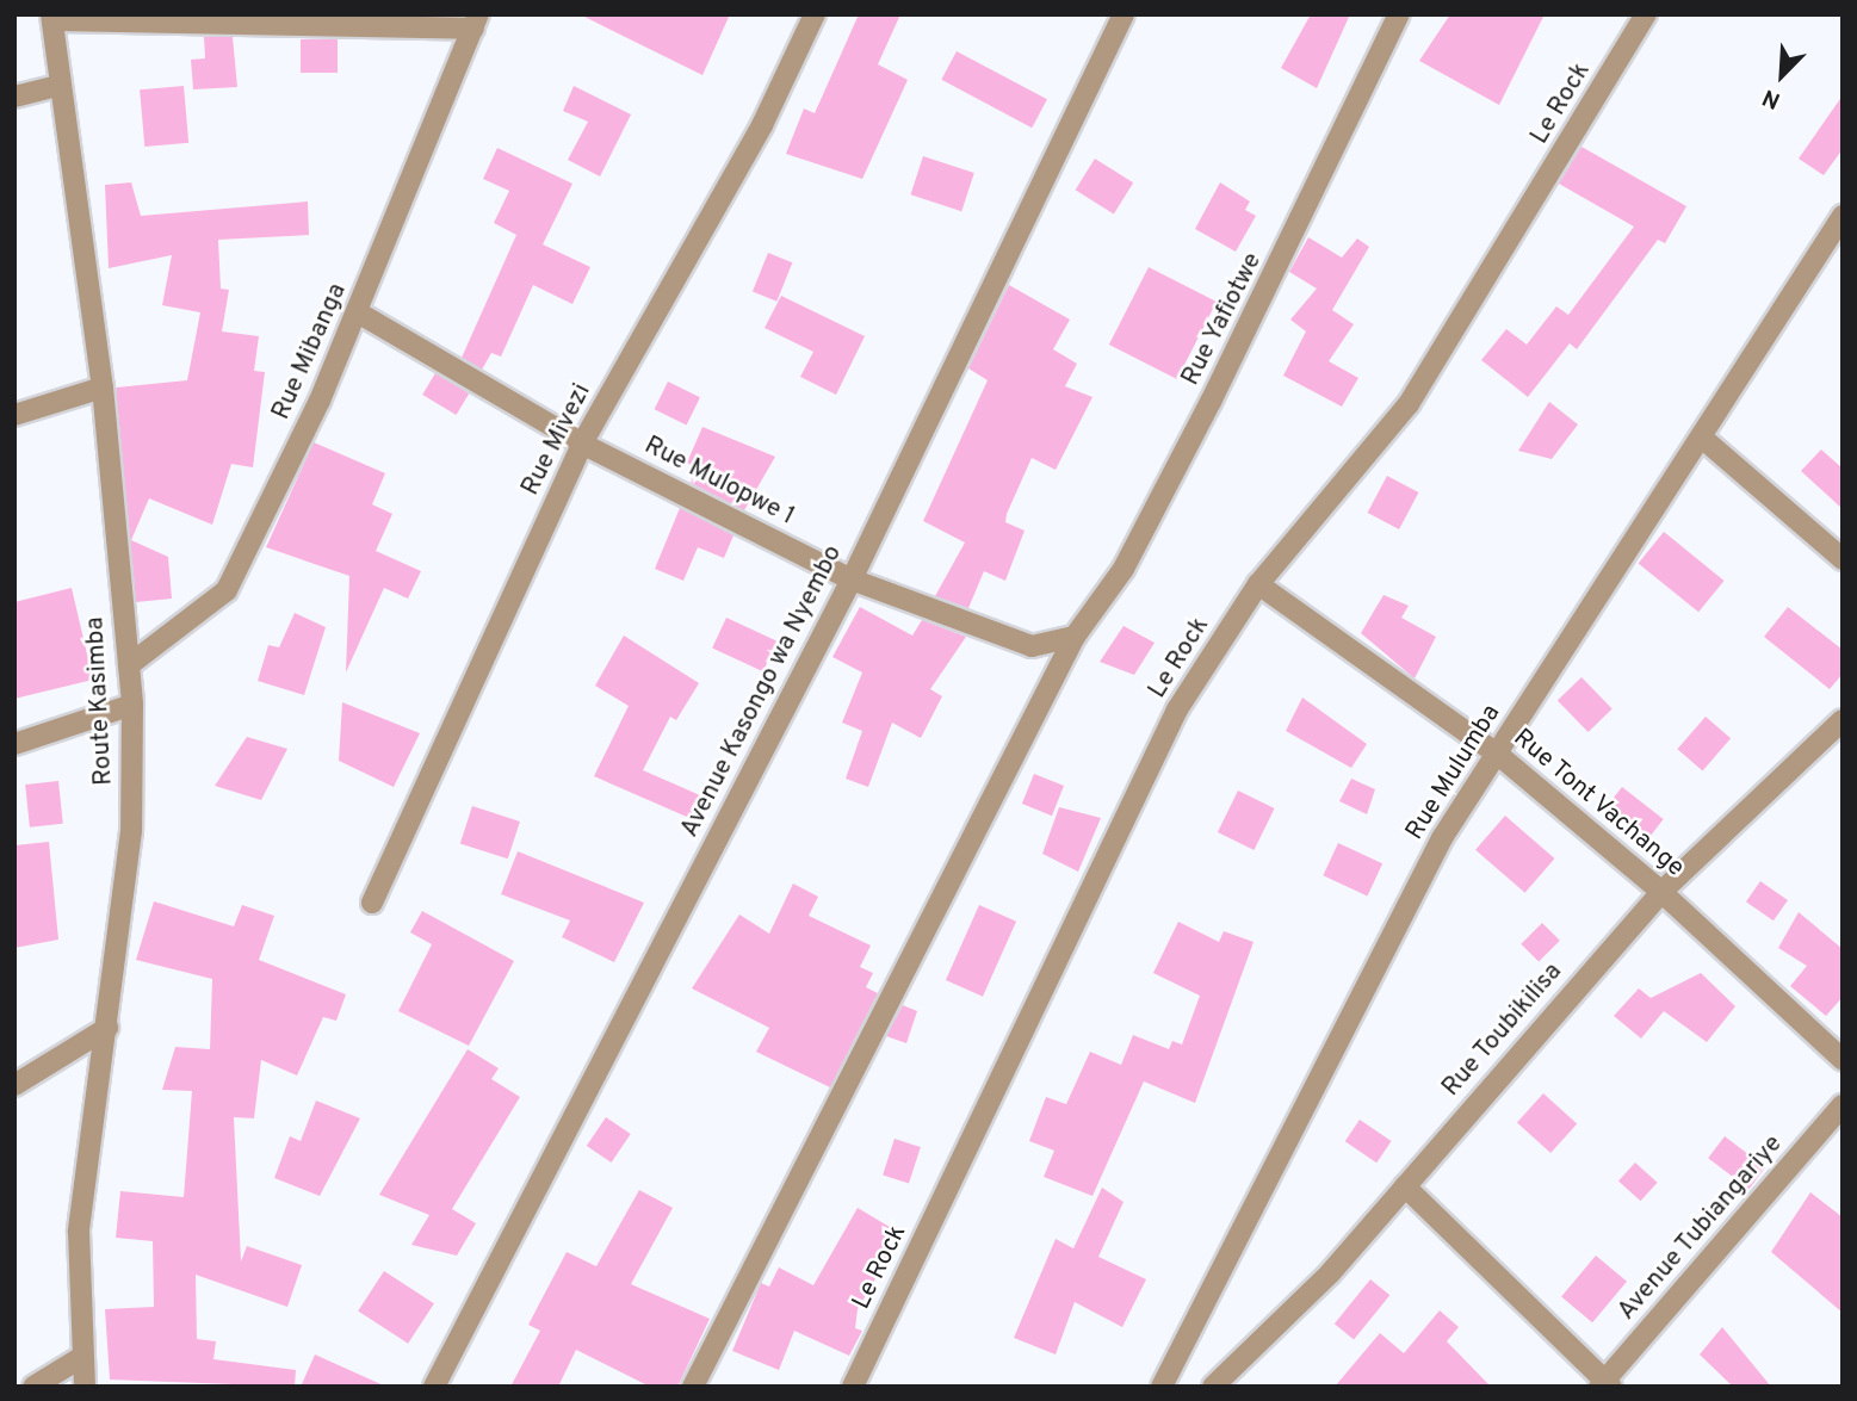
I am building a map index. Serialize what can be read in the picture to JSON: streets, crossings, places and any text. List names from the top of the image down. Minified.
{"streets":{"street":["Le Rock","Rue Yafiotwe","Rue Mibanga","Rue Mivezi","Rue Mulopwe 1","Avenue Kasongo wa Nyembo","Route Kasimba","Rue Mulumba","Rue Tont Vachange","Rue Toubikilisa","Avenue Tubiangariye"]},"crossings":[["Le Rock","Rue Tont Vachange"],["Rue Yafiotwe","Rue Mulopwe 1"],["Rue Mibanga","Rue Mulopwe 1"],["Rue Mibanga","Route Kasimba"],["Rue Mivezi","Rue Mulopwe 1"],["Rue Mulopwe 1","Avenue Kasongo wa Nyembo"],["Rue Mulumba","Rue Tont Vachange"],["Rue Tont Vachange","Rue Toubikilisa"]],"north":"bottom left"}
